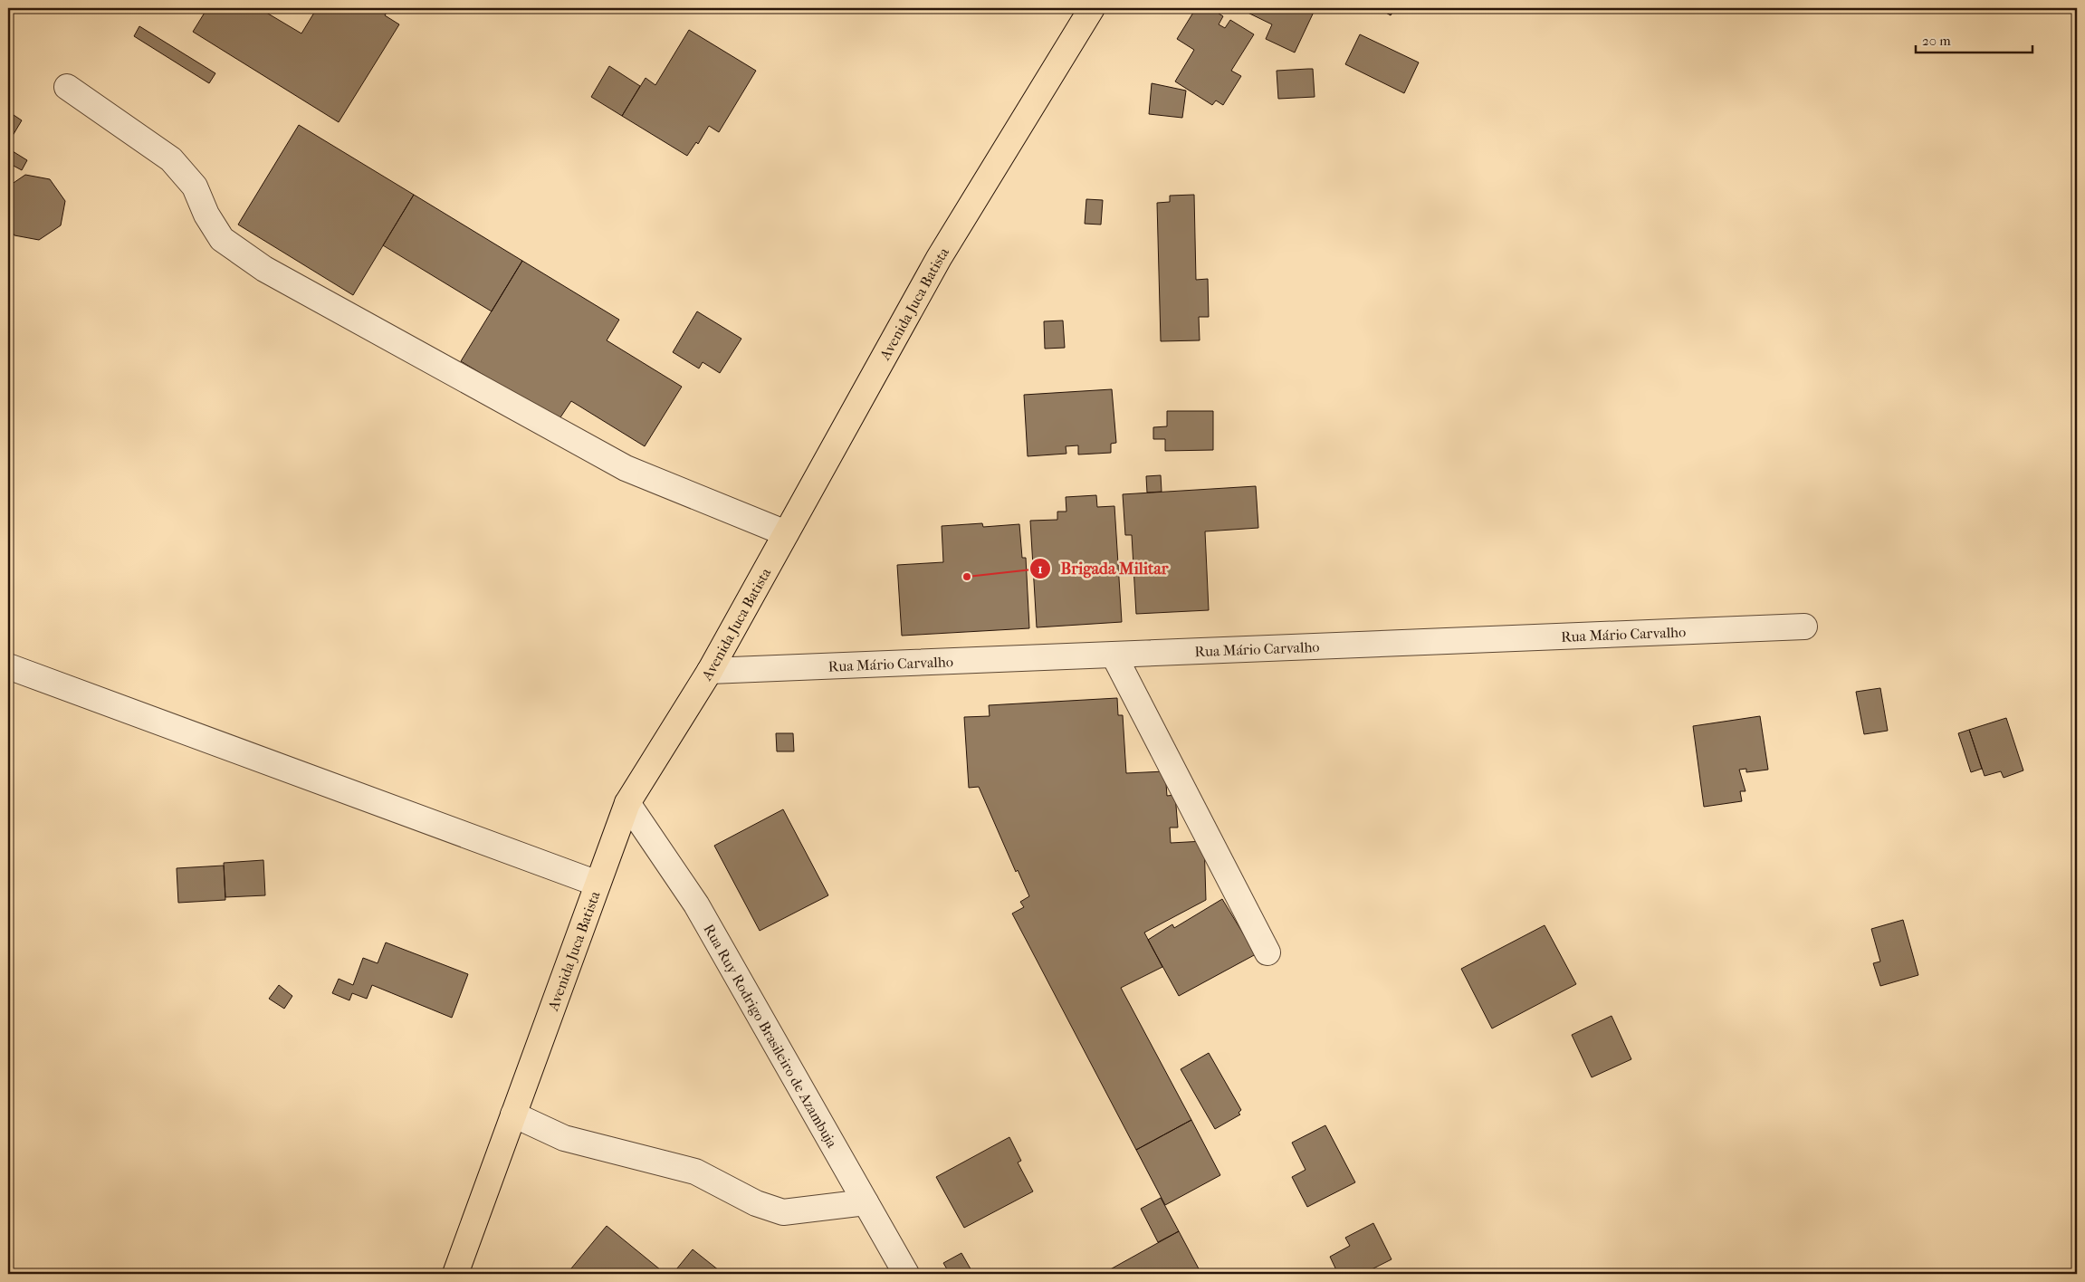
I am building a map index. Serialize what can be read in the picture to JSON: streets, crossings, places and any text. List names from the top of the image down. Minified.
{"streets":{"main road":["Avenida Juca Batista"],"street":["Rua Mário Carvalho","Rua Ruy Rodrigo Brasileiro de Azambuja"]},"crossings":[["Avenida Juca Batista","Rua Mário Carvalho"],["Avenida Juca Batista","Rua Ruy Rodrigo Brasileiro de Azambuja"]],"places":["Brigada Militar"],"scale_bar":"20 m"}
